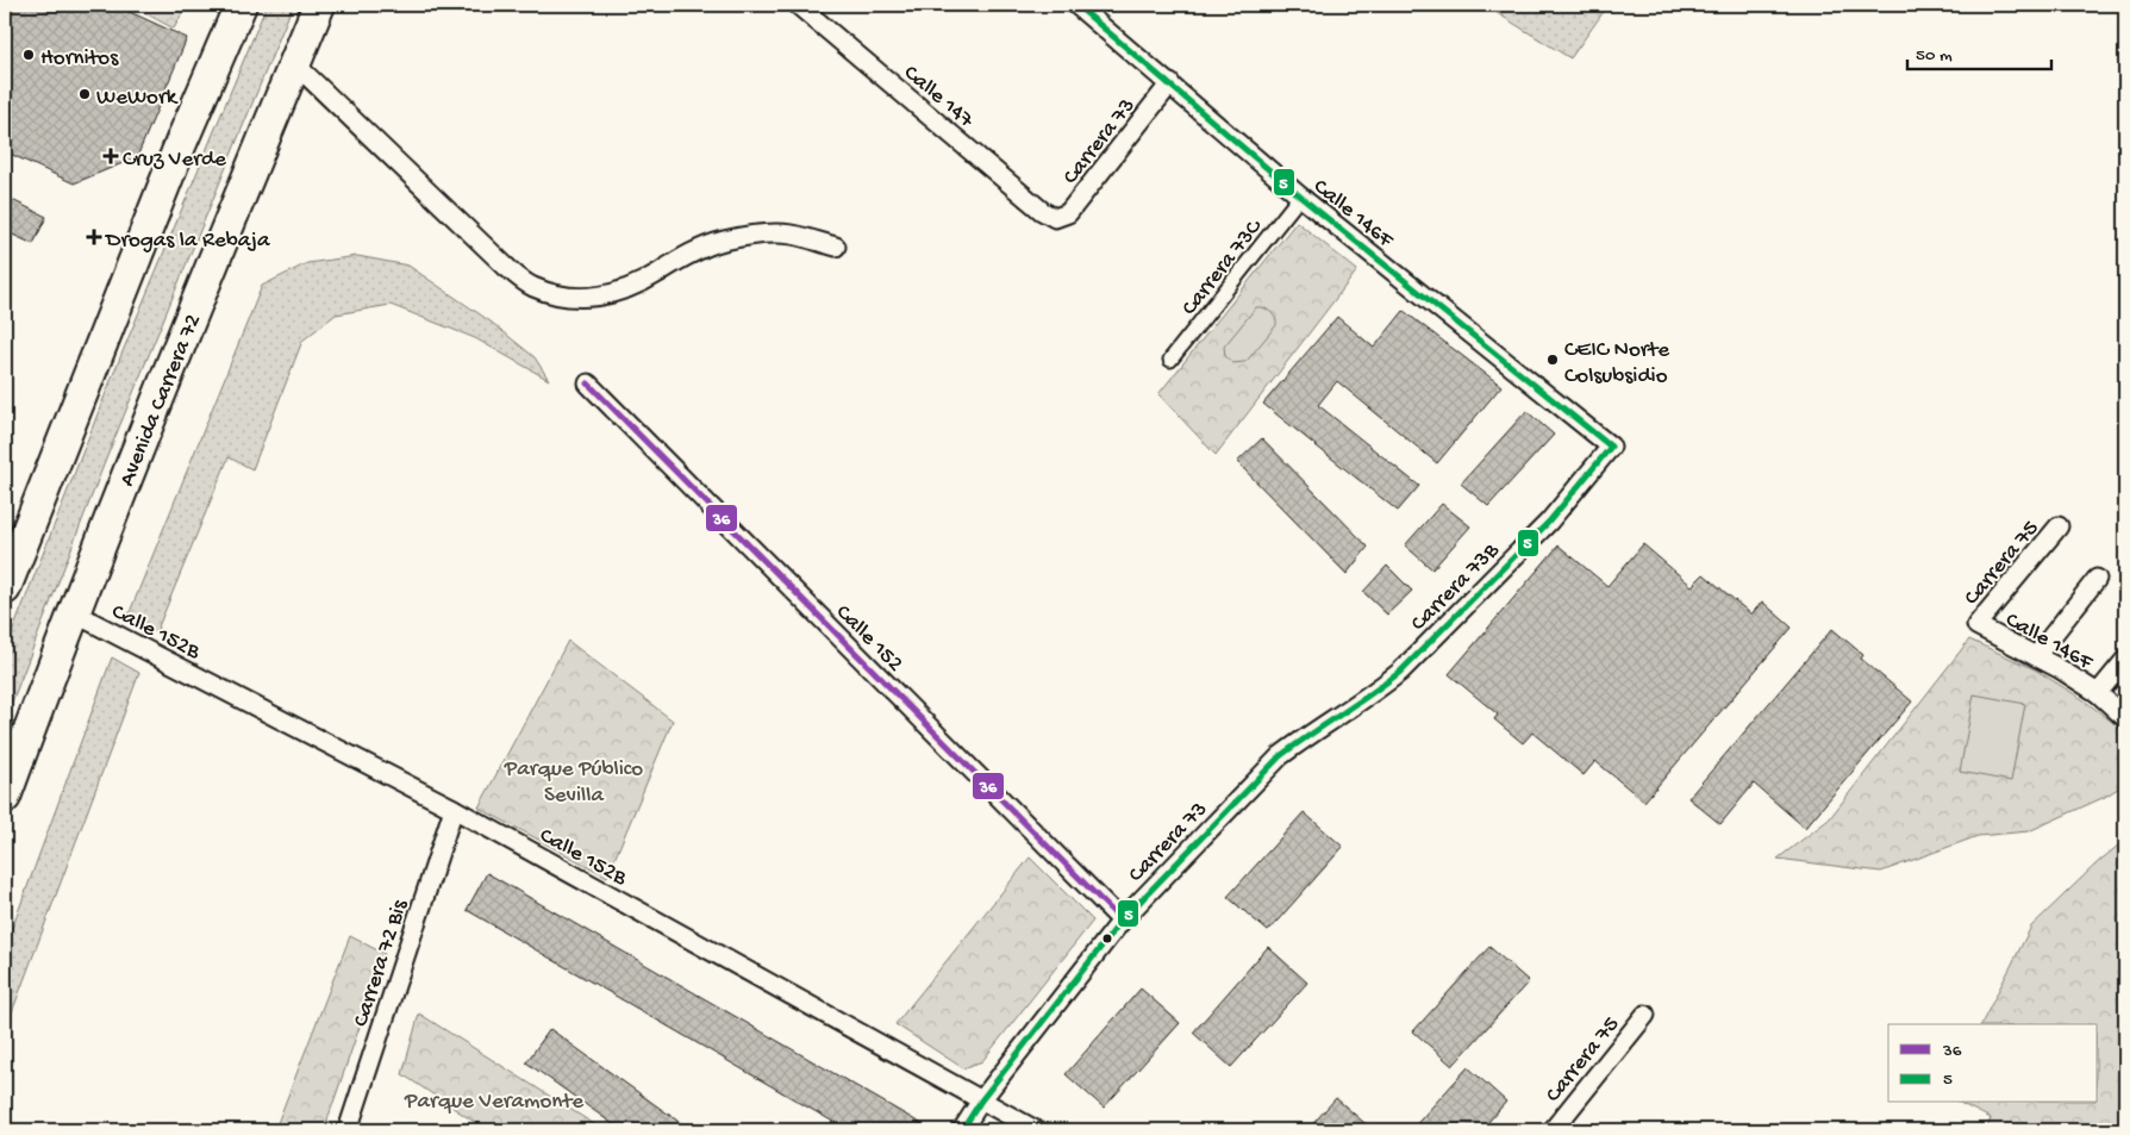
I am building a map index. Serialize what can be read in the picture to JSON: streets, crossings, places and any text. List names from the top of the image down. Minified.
{"streets":{"highway":["Avenida Carrera 72"],"street":["Calle 147","Carrera 73","Calle 146F","Carrera 73C","Carrera 75","Carrera 73B","Calle 152B","Calle 152","Carrera 72 Bis"]},"crossings":[["Calle 147","Carrera 73"],["Carrera 73","Calle 146F"],["Carrera 73","Carrera 73B"],["Carrera 73","Calle 152B"],["Carrera 73","Calle 152"],["Calle 146F","Carrera 73C"],["Calle 146F","Carrera 75"],["Calle 146F","Carrera 73B"],["Avenida Carrera 72","Calle 152B"],["Calle 152B","Carrera 72 Bis"]],"parks":["Parque Público Sevilla","Parque Veramonte"],"places":{"other":["Hornitos","WeWork","CEIC Norte Colsubsidio"],"health":["Cruz Verde","Drogas la Rebaja"]},"lines":["transit line 5","transit line 36"],"legend":["36","5"],"scale_bar":"50 m"}
